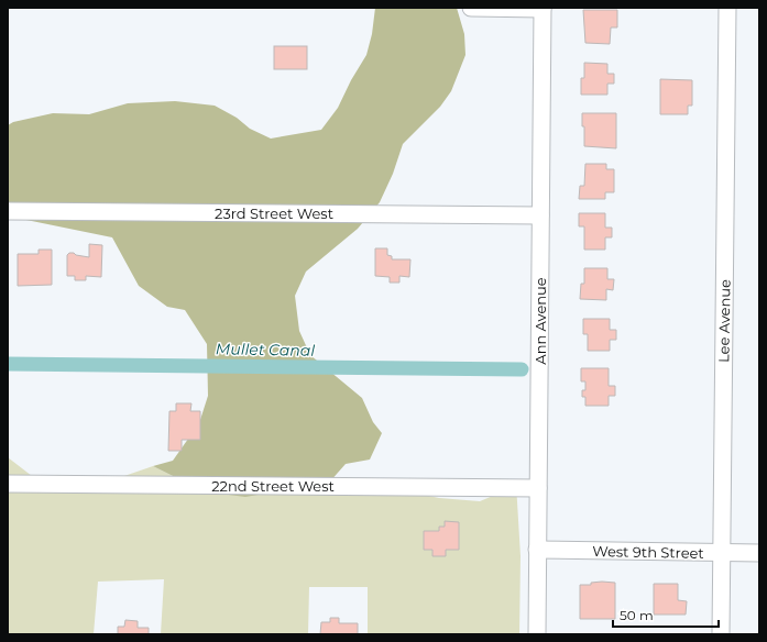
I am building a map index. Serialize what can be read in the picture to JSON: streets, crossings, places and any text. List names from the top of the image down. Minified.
{"streets":{"street":["23rd Street West","Ann Avenue","Lee Avenue","22nd Street West","West 9th Street"]},"crossings":[["23rd Street West","Ann Avenue"],["Ann Avenue","22nd Street West"],["Ann Avenue","West 9th Street"],["Lee Avenue","West 9th Street"]],"water":["Mullet Canal"],"scale_bar":"50 m"}
